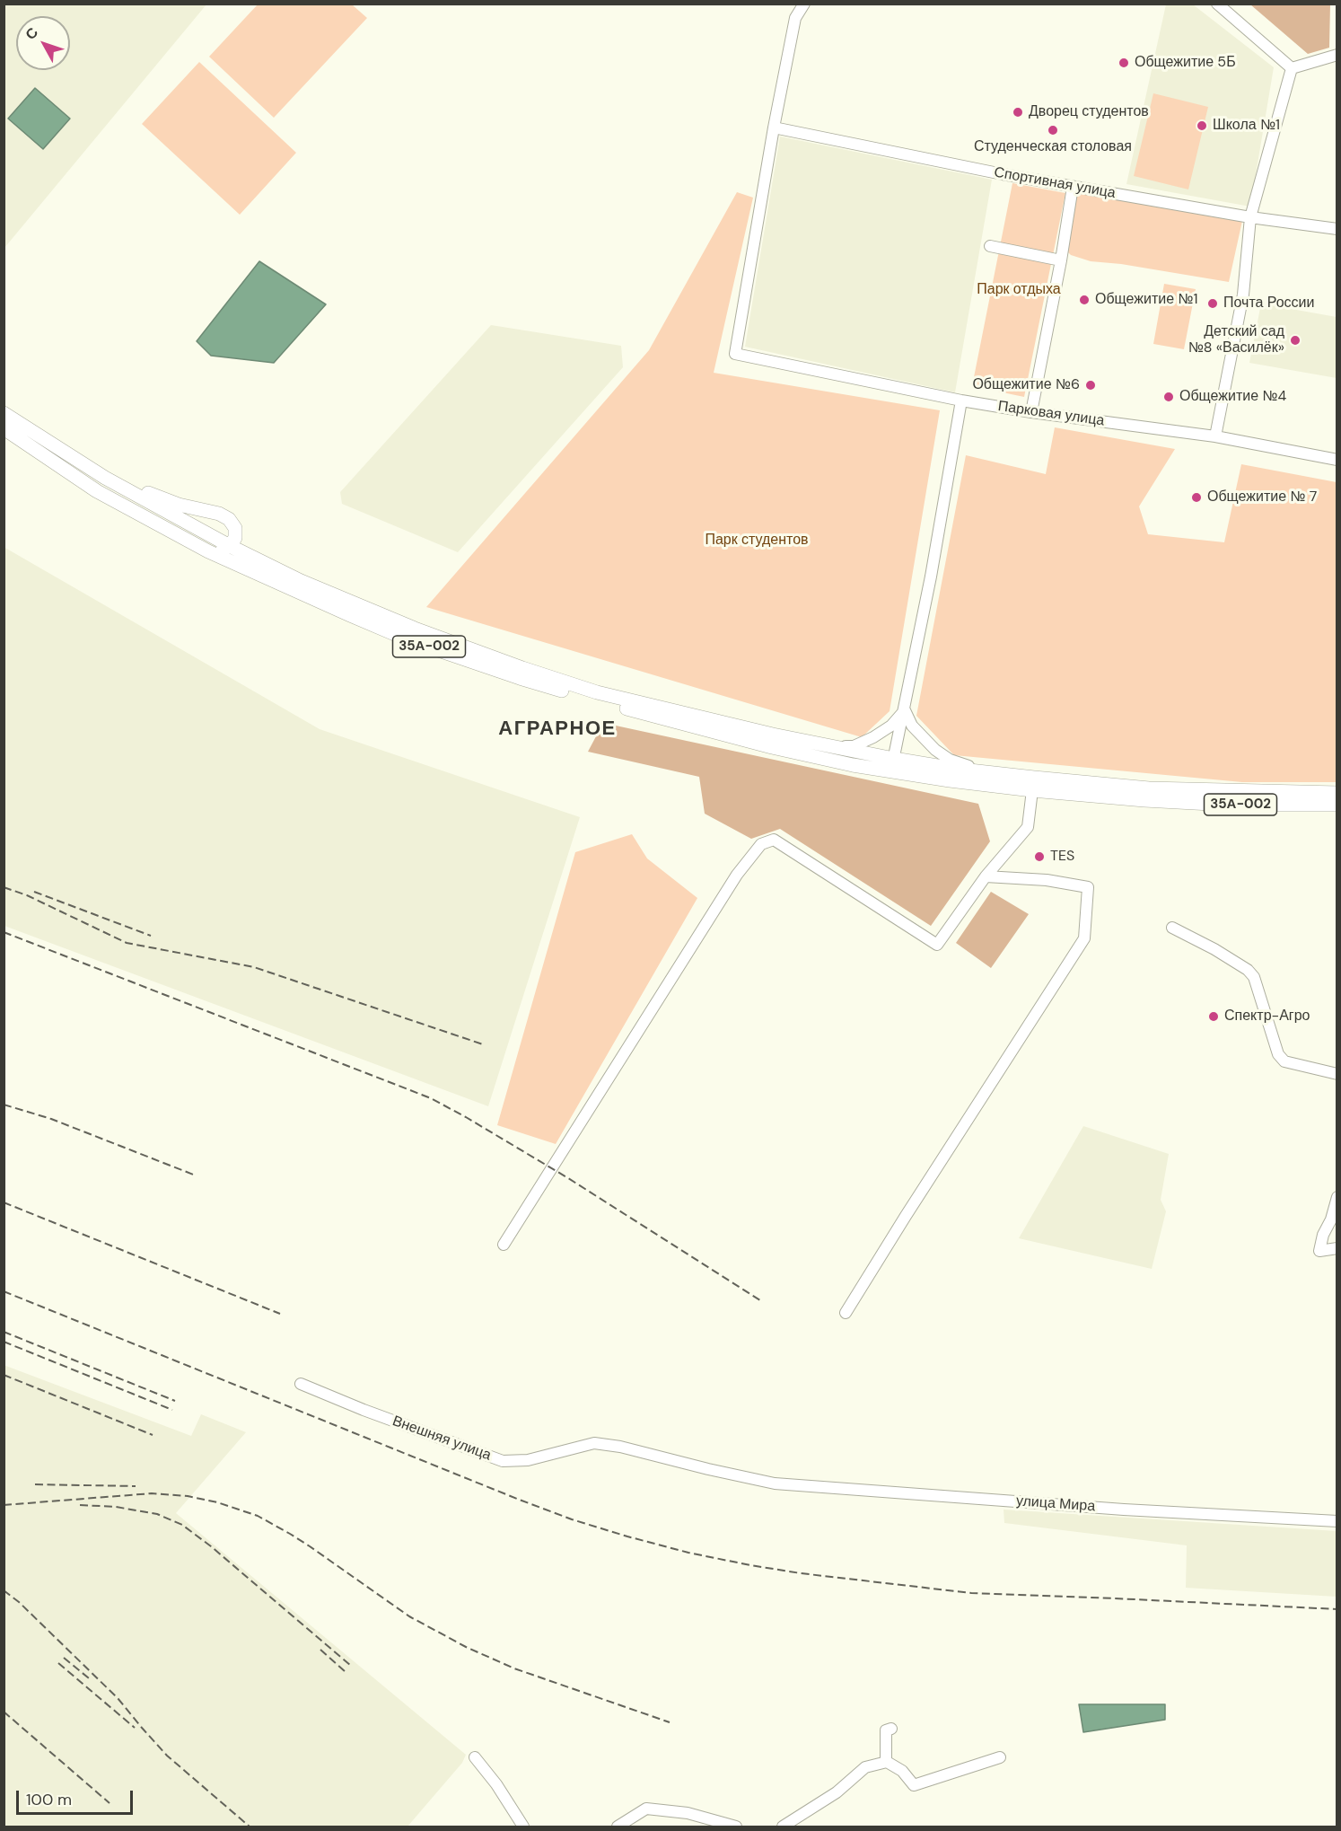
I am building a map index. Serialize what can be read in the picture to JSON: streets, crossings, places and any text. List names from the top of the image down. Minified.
{"streets":{"main road":["35А-002"],"street":["Спортивная улица","Парковая улица","Внешняя улица","улица Мира"]},"crossings":[["Спортивная улица","Парковая улица"],["Внешняя улица","улица Мира"]],"districts":["АГРАРНОЕ"],"parks":["Парк отдыха","Парк студентов"],"places":["Общежитие 5Б","Дворец студентов","Школа №1","Студенческая столовая","Общежитие №1","Почта России","Детский сад №8 «Василёк»","Общежитие №6","Общежитие №4","Общежитие № 7","TES","Спектр-Агро"],"scale_bar":"100 m","north":"top left"}
